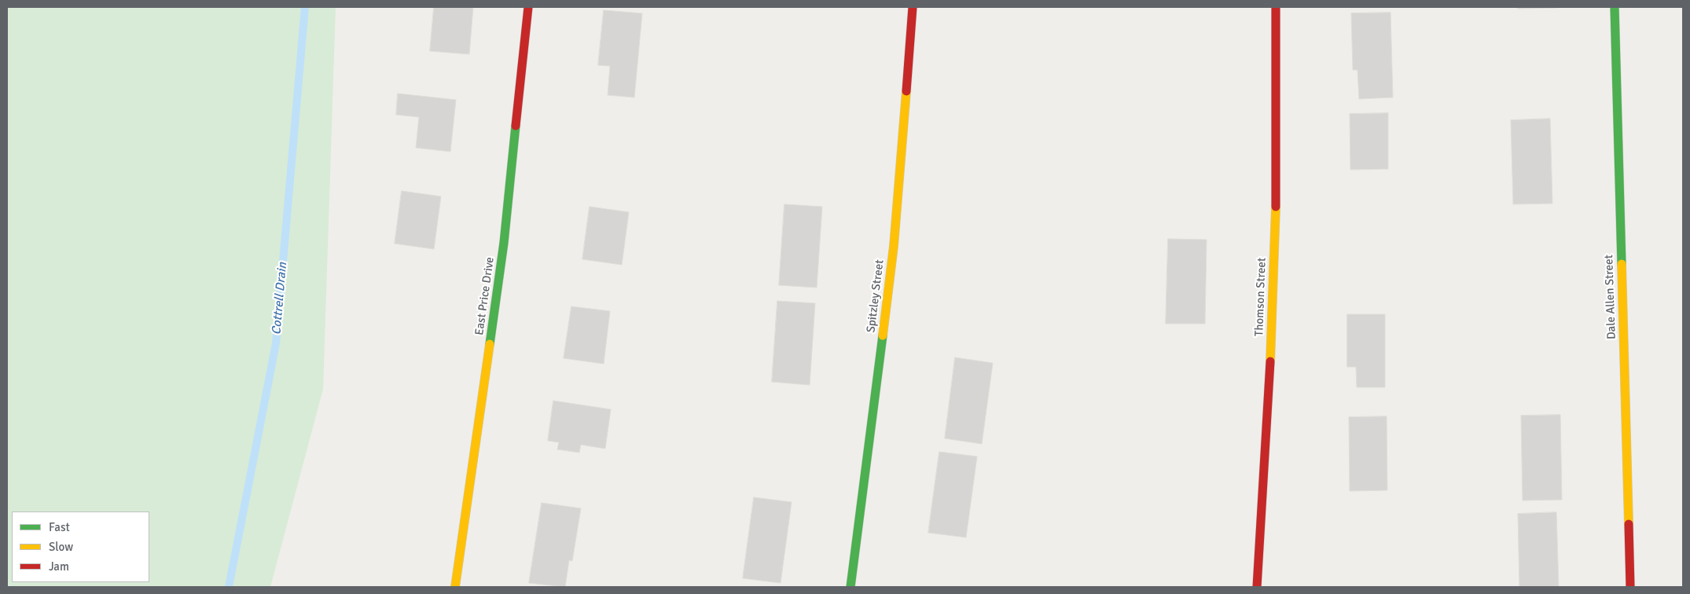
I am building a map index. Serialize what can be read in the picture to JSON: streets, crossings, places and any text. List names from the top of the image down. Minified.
{"streets":{"street":["East Price Drive","Spitzley Street","Thomson Street","Dale Allen Street"]},"water":["Cottrell Drain"],"legend":["Fast","Slow","Jam"]}
